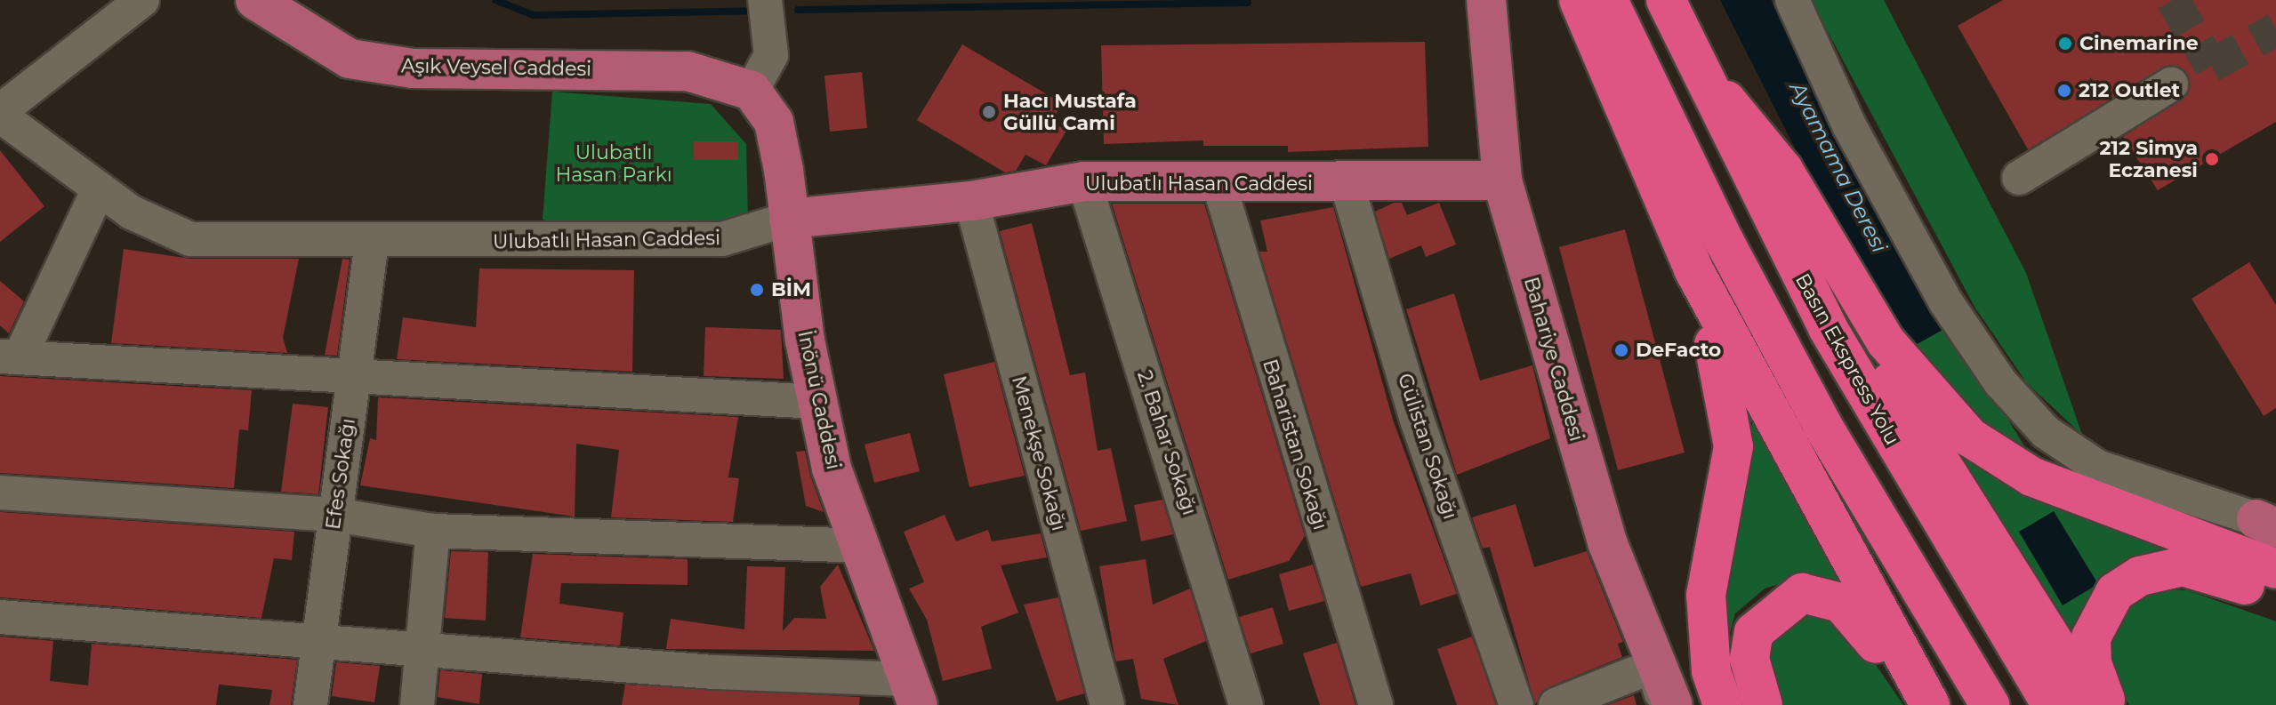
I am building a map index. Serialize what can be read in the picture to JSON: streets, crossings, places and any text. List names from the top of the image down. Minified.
{"streets":{"highway":["Basın Ekspress Yolu"],"main road":["Aşık Veysel Caddesi","Ulubatlı Hasan Caddesi","Bahariye Caddesi","İnönü Caddesi"],"street":["2. Bahar Sokağı","Baharistan Sokağı","Gülistan Sokağı","Menekşe Sokağı","Efes Sokağı"]},"crossings":[["Aşık Veysel Caddesi","İnönü Caddesi"],["Ulubatlı Hasan Caddesi","Bahariye Caddesi"],["Ulubatlı Hasan Caddesi","İnönü Caddesi"],["Ulubatlı Hasan Caddesi","2. Bahar Sokağı"],["Ulubatlı Hasan Caddesi","Baharistan Sokağı"],["Ulubatlı Hasan Caddesi","Gülistan Sokağı"],["Ulubatlı Hasan Caddesi","Menekşe Sokağı"],["Ulubatlı Hasan Caddesi","Efes Sokağı"]],"water":["Ayamama Deresi"],"parks":["Ulubatlı Hasan Parkı"],"places":["Cinemarine","212 Outlet","Hacı Mustafa Güllü Cami","212 Simya Eczanesi","BİM","DeFacto"]}
